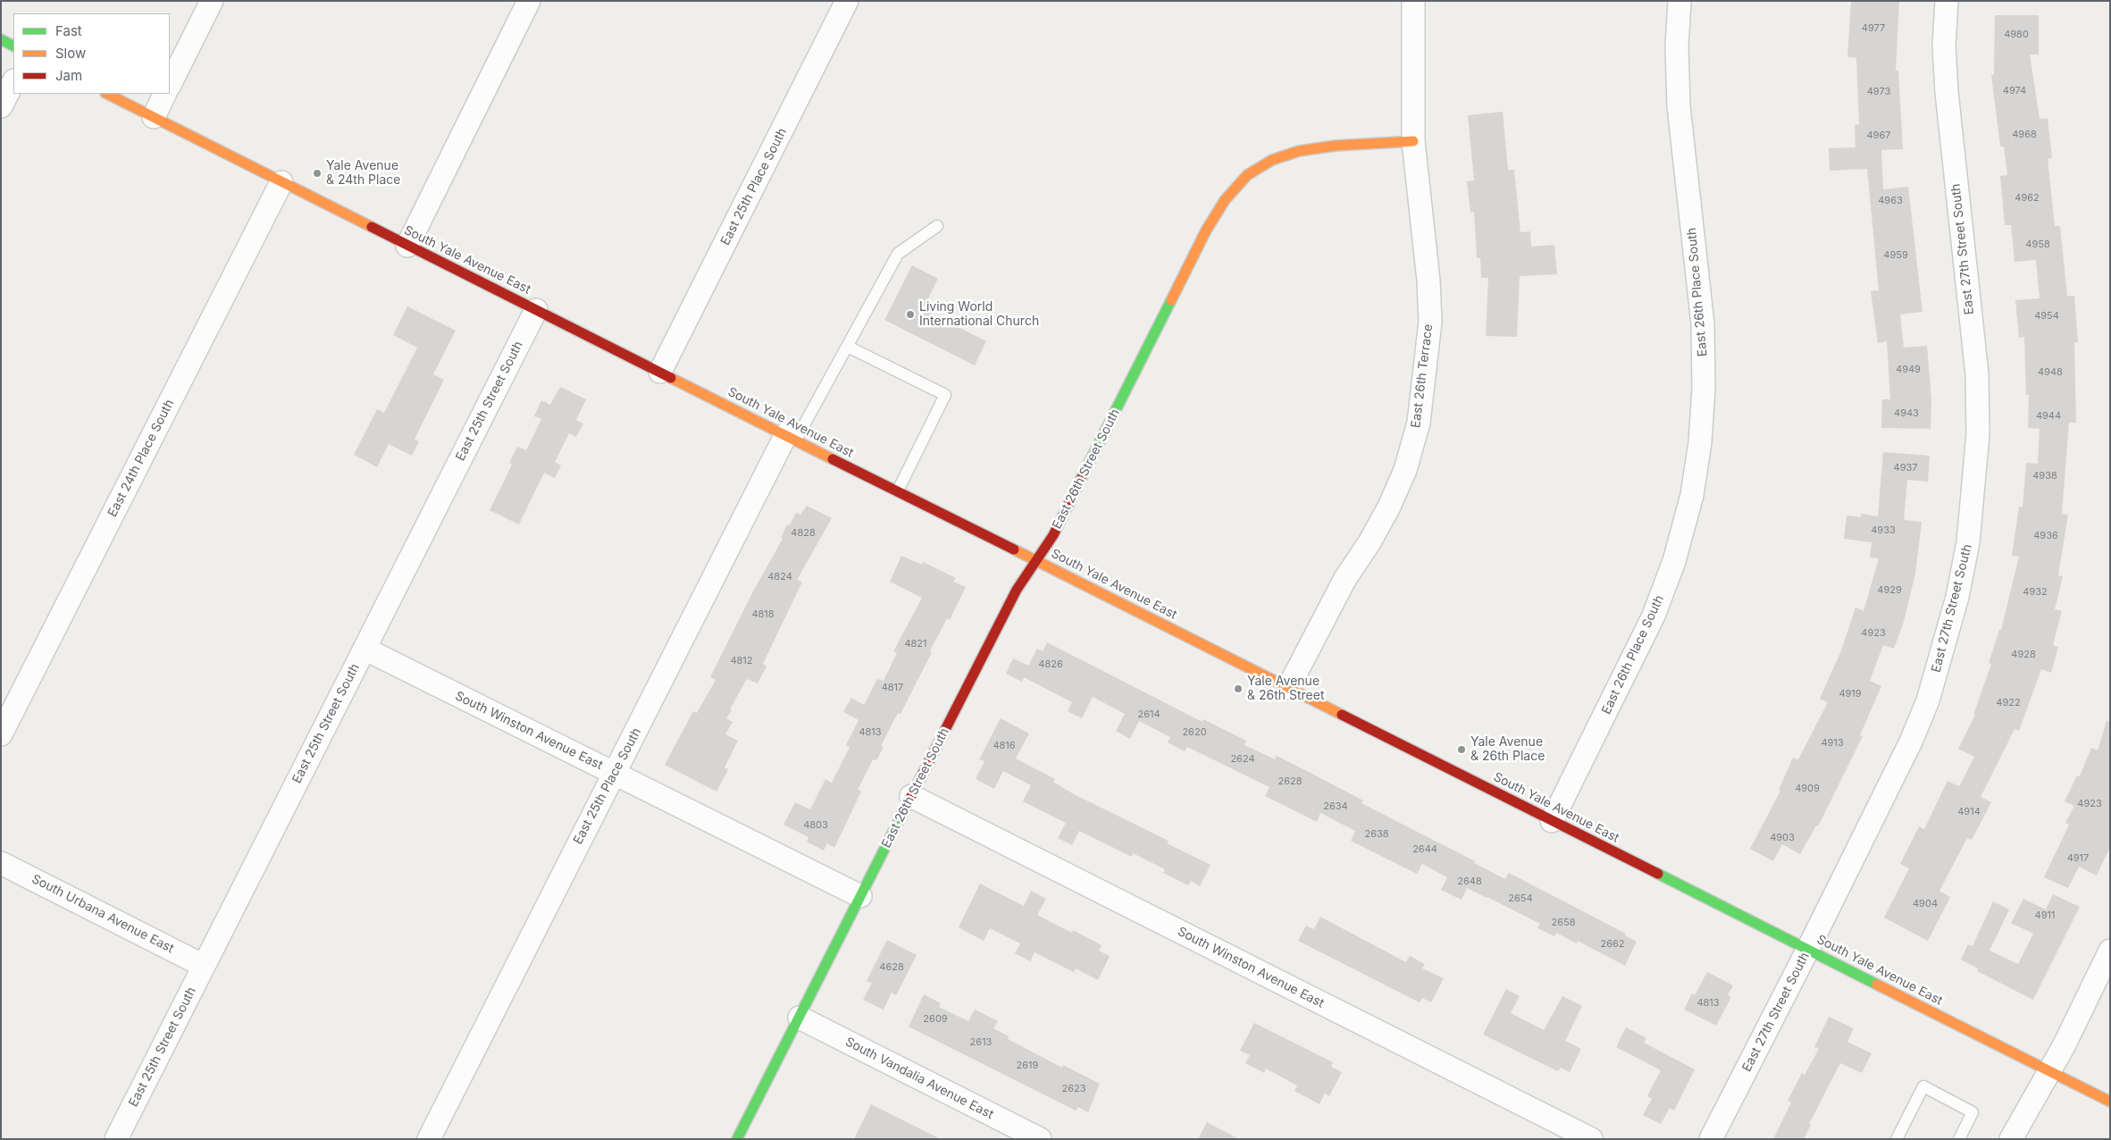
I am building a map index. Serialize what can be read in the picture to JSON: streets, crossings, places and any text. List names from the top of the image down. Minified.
{"streets":{"main road":["South Yale Avenue East","East 26th Street South"],"street":["East 25th Place South","East 27th Street South","East 26th Place South","East 26th Terrace","East 25th Street South","East 24th Place South","South Winston Avenue East","South Urbana Avenue East","South Vandalia Avenue East"]},"crossings":[["East 25th Place South","South Yale Avenue East"],["East 25th Place South","South Winston Avenue East"],["East 27th Street South","South Yale Avenue East"],["South Yale Avenue East","East 26th Place South"],["South Yale Avenue East","East 26th Terrace"],["South Yale Avenue East","East 25th Street South"],["South Yale Avenue East","East 24th Place South"],["South Yale Avenue East","East 26th Street South"],["East 26th Terrace","East 26th Street South"],["East 25th Street South","South Winston Avenue East"],["East 25th Street South","South Urbana Avenue East"],["East 26th Street South","South Winston Avenue East"],["East 26th Street South","South Vandalia Avenue East"]],"places":["Yale Avenue & 24th Place","Living World International Church","Yale Avenue & 26th Street","Yale Avenue & 26th Place"],"house_numbers":["4977","4980","4974","4973","4968","4967","4962","4963","4958","4959","4954","4949","4948","4943","4944","4937","4938","4933","4828","4936","4824","4929","4932","4818","4923","4821","4928","4812","4826","4817","4919","4922","2614","4813","2620","4913","4816","2624","2628","4909","4923","2634","4914","4803","2638","4903","2644","4917","2648","2654","4904","4911","2658","2662","4628","4813","2609","2613","2619","2623"],"legend":["Fast","Slow","Jam"]}
